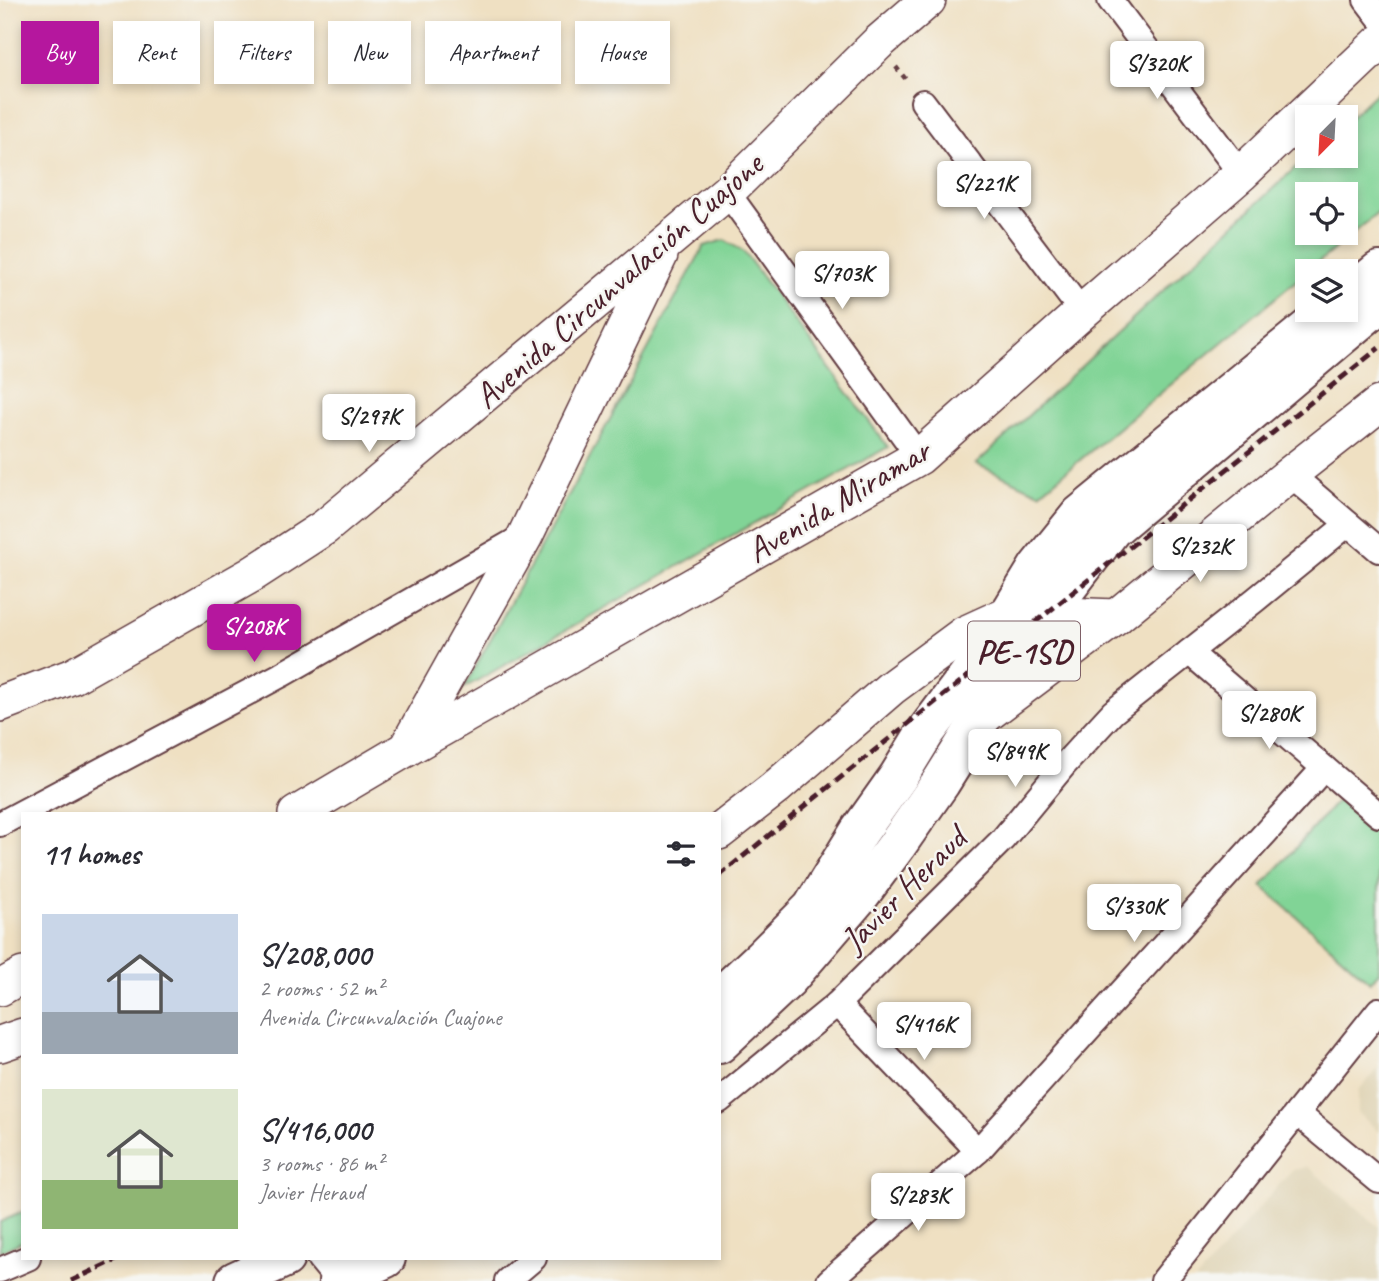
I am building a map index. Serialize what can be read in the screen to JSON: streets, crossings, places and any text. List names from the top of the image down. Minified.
{"streets":{"highway":["PE-1SD"],"main road":["Avenida Circunvalación Cuajone","Avenida Miramar"],"street":["Javier Heraud"]},"north":"bottom left","page":{"chip":["Buy","Rent","Filters","New","Apartment","House"],"price":["S/320K","S/221K","S/703K","S/297K","S/232K","S/208K","S/280K","S/849K","S/330K","S/416K","S/283K"],"heading":"11 homes","list":[{"name":"S/208,000","note":"2 rooms · 52 m² · Avenida Circunvalación Cuajone"},{"name":"S/416,000","note":"3 rooms · 86 m² · Javier Heraud"}]}}
